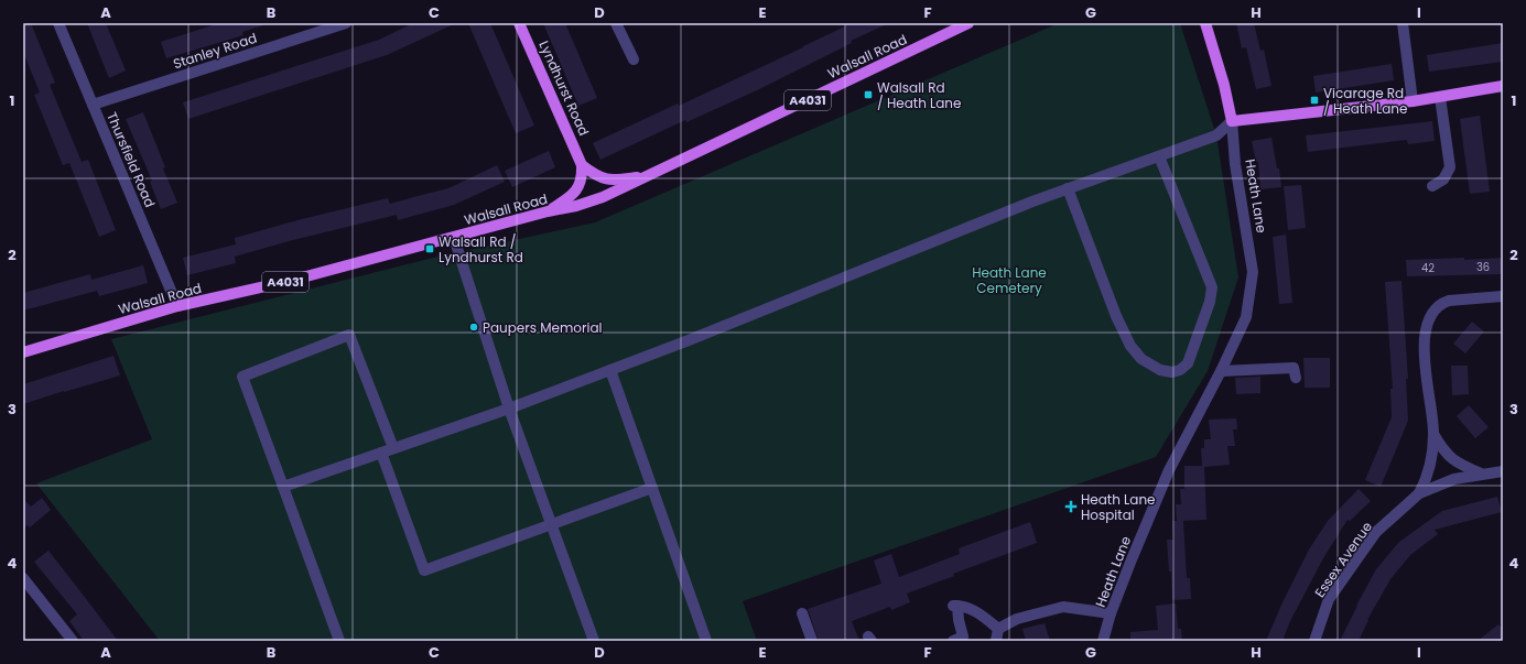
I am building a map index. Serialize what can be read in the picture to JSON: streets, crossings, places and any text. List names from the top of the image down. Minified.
{"streets":{"main road":["Walsall Road","Lyndhurst Road","A4031","Heath Lane"],"street":["Stanley Road","Thursfield Road","Essex Avenue"]},"crossings":[["Stanley Road","Thursfield Road"],["Walsall Road","A4031"],["Walsall Road","Thursfield Road"],["Lyndhurst Road","A4031"]],"parks":["Heath Lane Cemetery"],"places":{"transit":["Walsall Rd / Heath Lane","Vicarage Rd / Heath Lane","Walsall Rd / Lyndhurst Rd"],"other":["Paupers Memorial"],"health":["Heath Lane Hospital"]},"house_numbers":["36","42"],"grid":{"columns":["A","B","C","D","E","F","G","H","I"],"rows":["1","2","3","4"]}}
